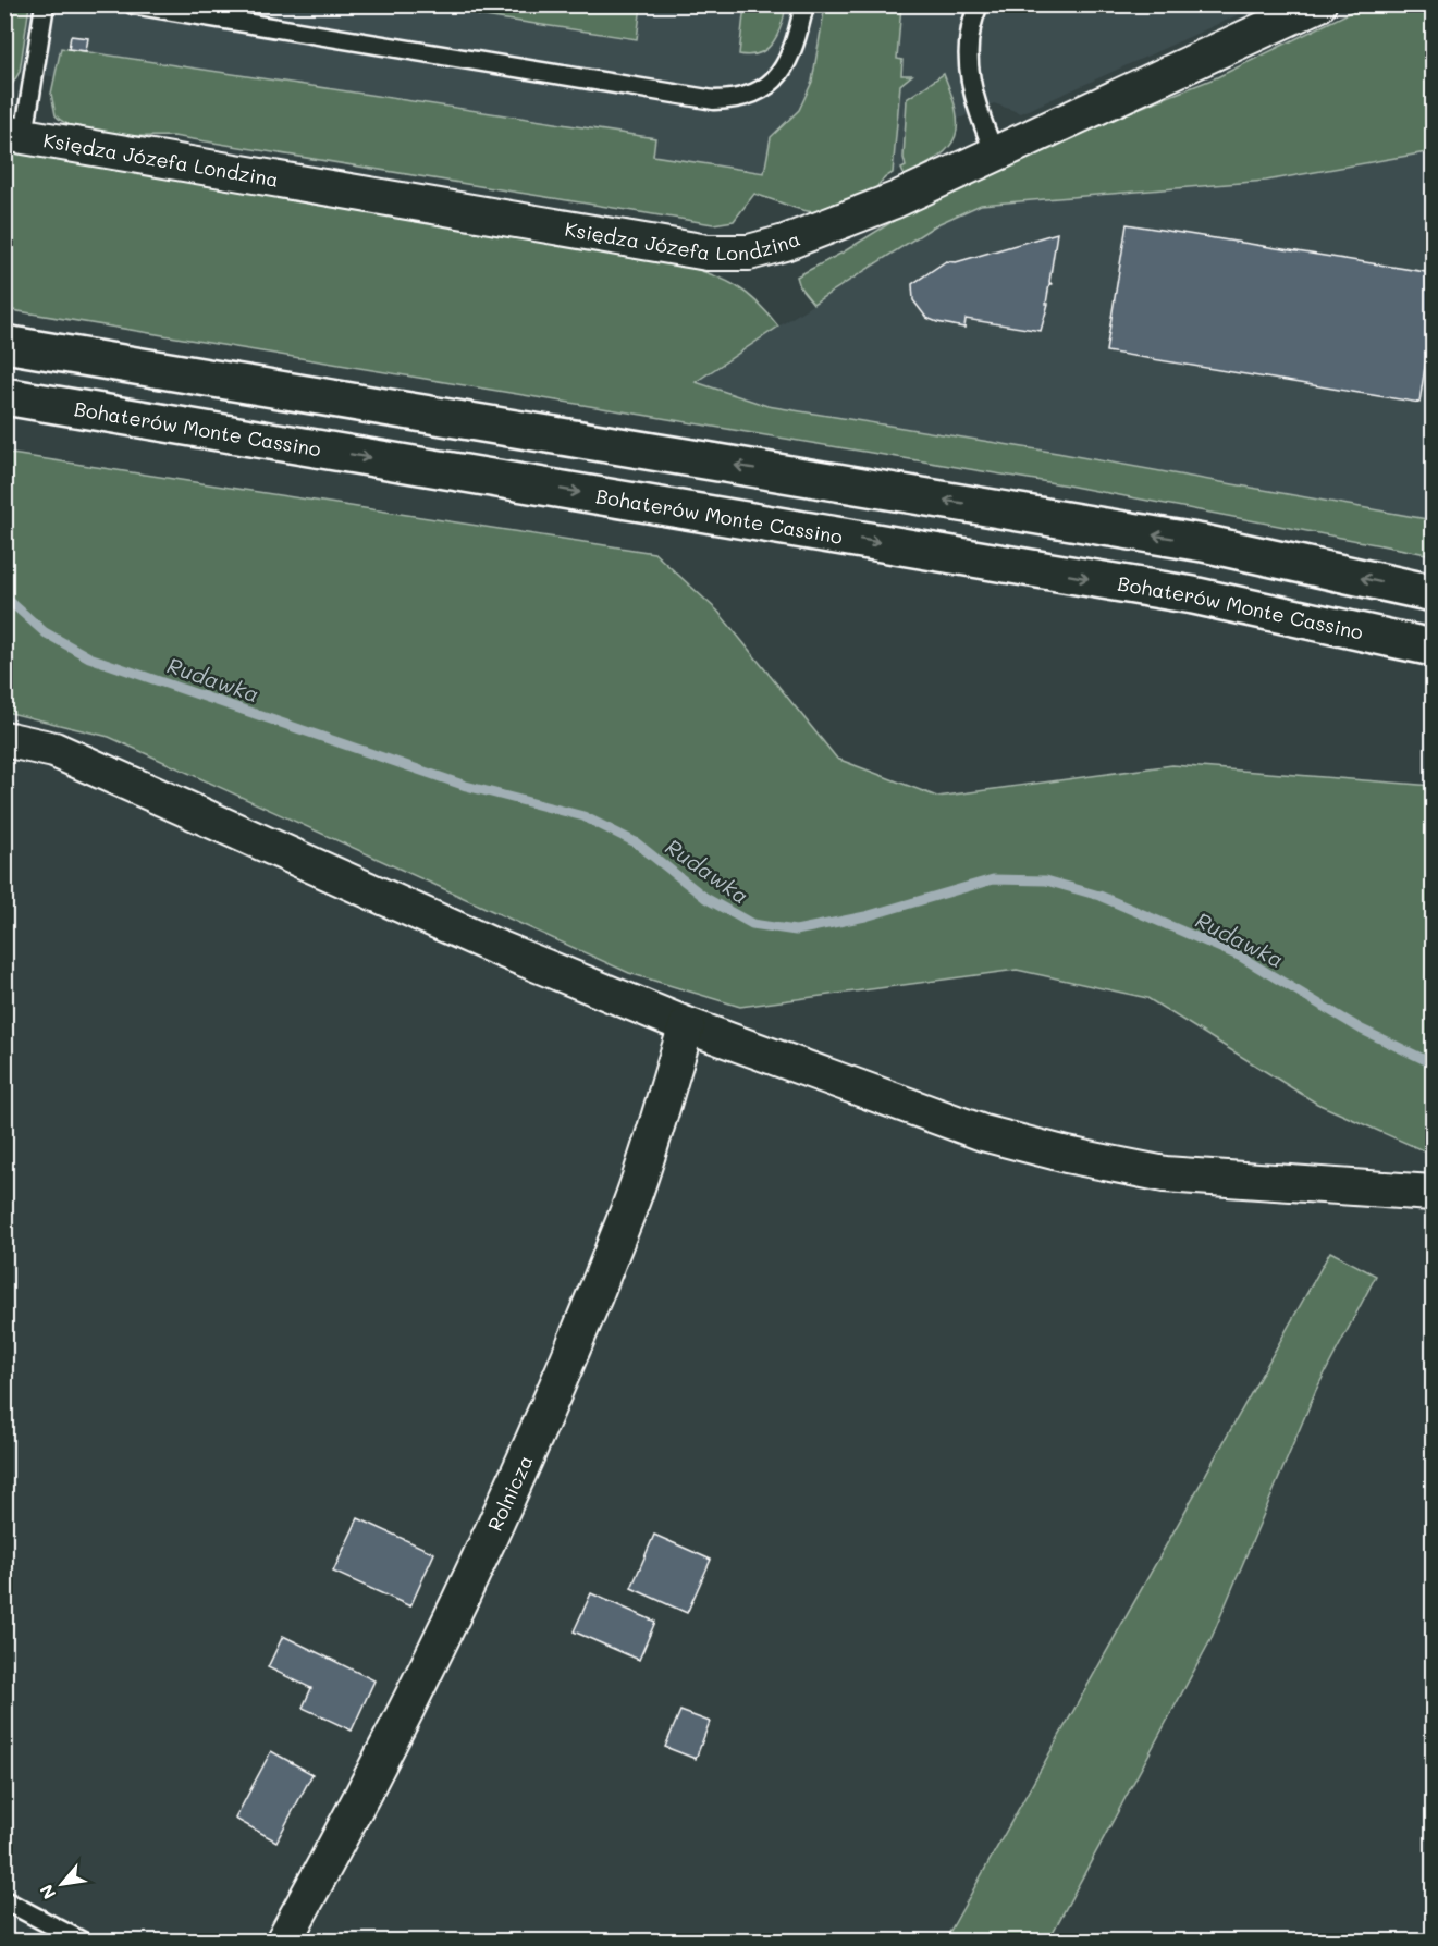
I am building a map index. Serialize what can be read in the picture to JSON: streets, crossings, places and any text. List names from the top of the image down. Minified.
{"streets":{"highway":["Bohaterów Monte Cassino"],"street":["Księdza Józefa Londzina","Rolnicza"]},"water":["Rudawka"],"north":"bottom left"}
